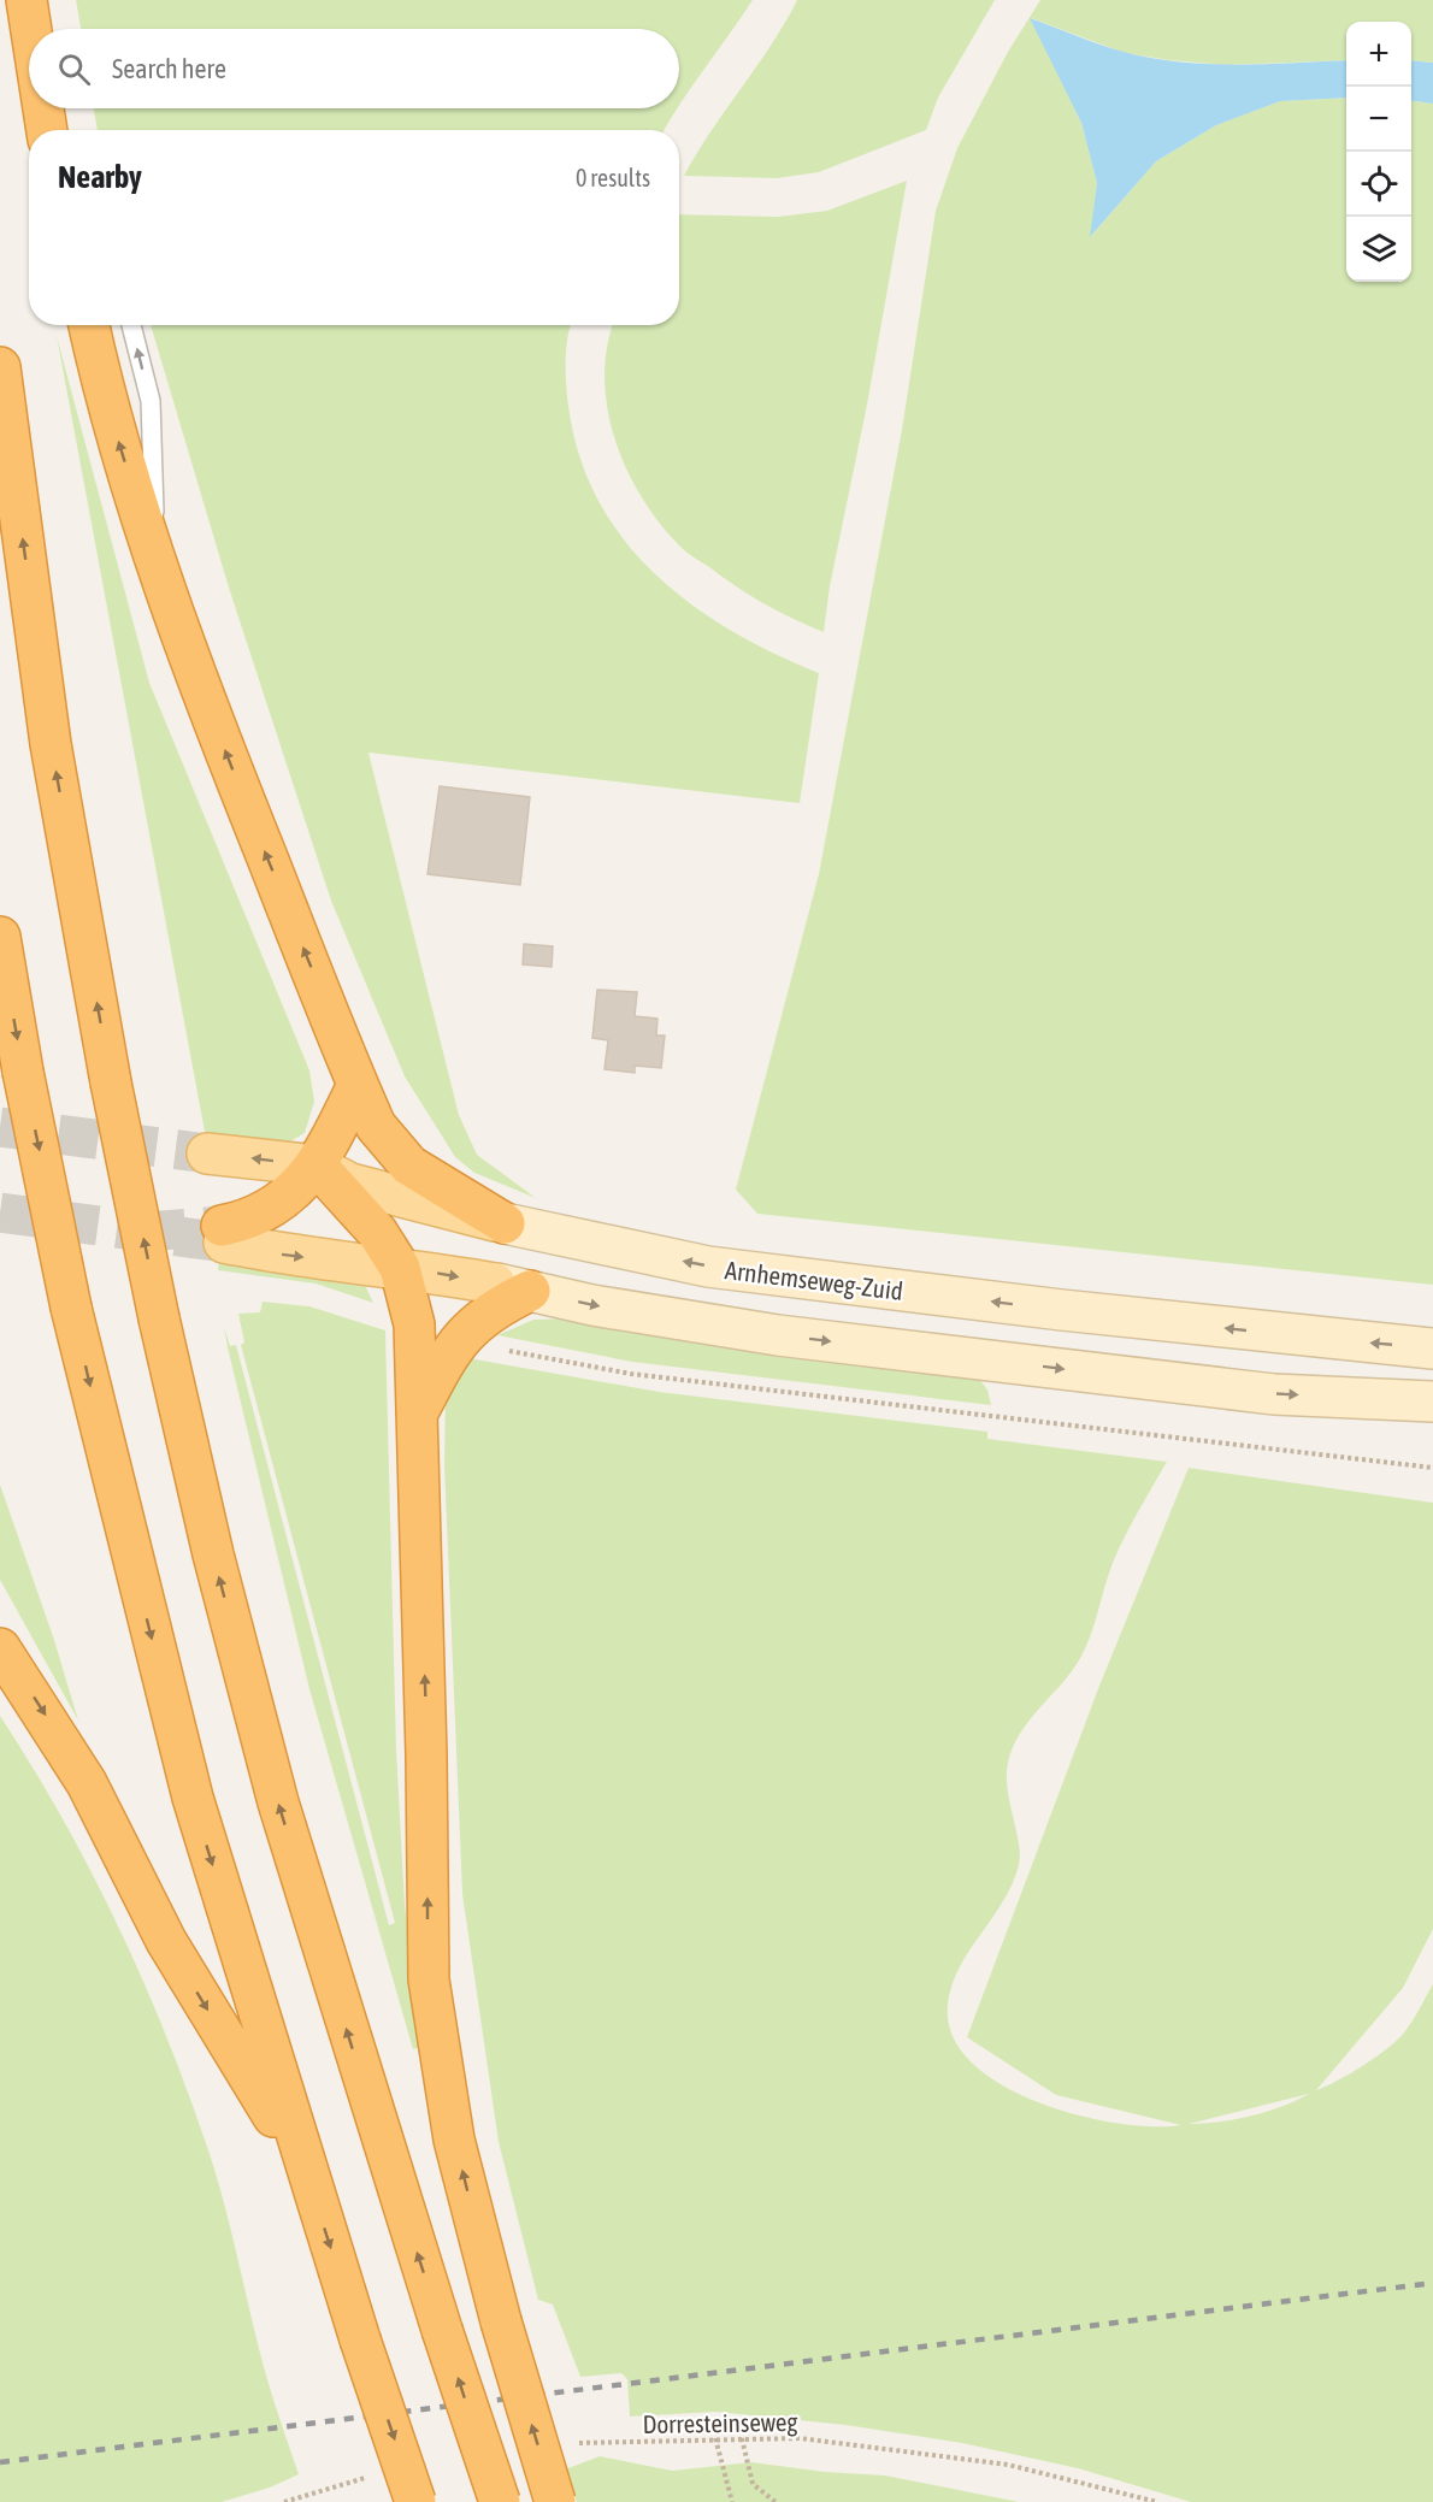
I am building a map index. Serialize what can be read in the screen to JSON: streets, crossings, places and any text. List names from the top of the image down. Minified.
{"streets":{"main road":["Arnhemseweg-Zuid"],"path":["Dorresteinseweg"]},"page":{"map_buttons":["+","−"],"search":"Search here","heading":["Nearby","0 results"]}}
